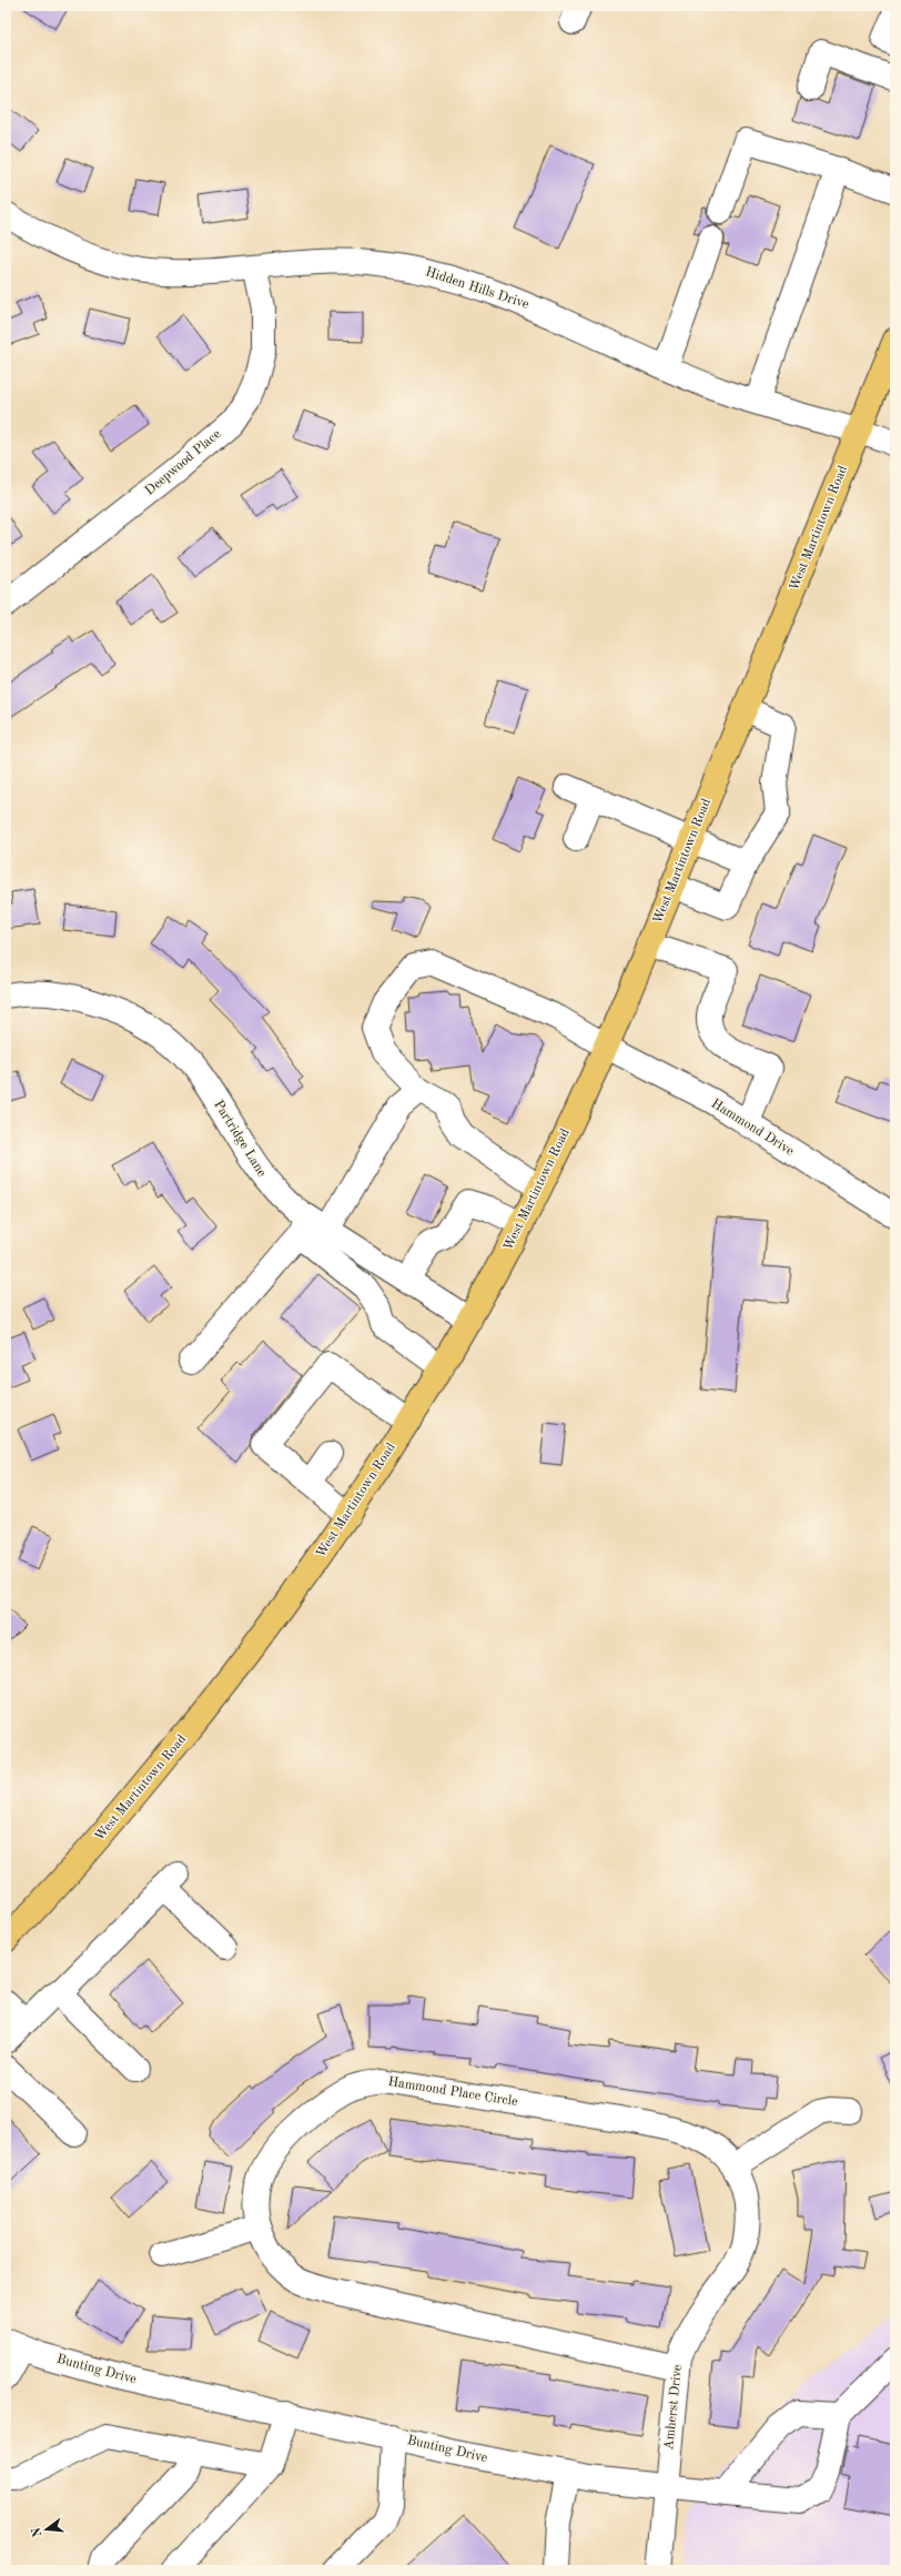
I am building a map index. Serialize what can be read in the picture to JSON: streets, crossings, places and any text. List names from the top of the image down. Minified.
{"streets":{"main road":["West Martintown Road"],"street":["Hidden Hills Drive","Deepwood Place","Hammond Drive","Partridge Lane","Hammond Place Circle","Bunting Drive","Amherst Drive"]},"crossings":[["Hidden Hills Drive","Deepwood Place"],["Hidden Hills Drive","West Martintown Road"],["West Martintown Road","Hammond Drive"],["West Martintown Road","Partridge Lane"],["Hammond Place Circle","Amherst Drive"],["Bunting Drive","Amherst Drive"]],"north":"left"}
